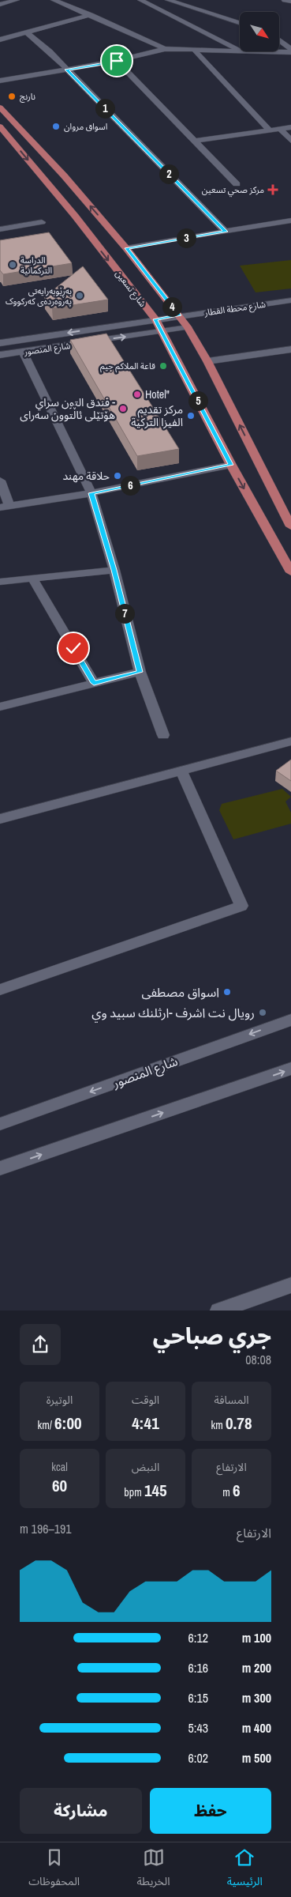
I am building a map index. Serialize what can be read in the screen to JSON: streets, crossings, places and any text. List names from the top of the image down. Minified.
{"streets":{"main road":["شارع تسعين"],"street":["شارع محطة القطار","شارع المنصور"]},"crossings":[["شارع تسعين","شارع محطة القطار"],["شارع تسعين","شارع المنصور"],["شارع محطة القطار","شارع المنصور"]],"places":{"other":["نارنج","اسواق مروان","الدراسة التركمانية","بەڕێوبەرایەتی پەروەردەی کەرکووک","قاعة الملاكم جيم","Hotel\"","فندق التون سراي - هۆتێلی ئاڵتوون سەرای","مركز تقديم الفيزا التركية","حلاقة مهند","اسواق مصطفى","رويال نت اشرف -ارثلنك سبيد وي"],"health":["مركز صحي تسعين"]},"north":"bottom right","page":{"pins":["1","2","3","4","5","6","7"],"heading":["جري صباحي","08:08"],"stats":[["المسافة","0.78 km"],["الوقت","4:41"],["الوتيرة","6:00 /km"],["الارتفاع","6 m"],["النبض","145 bpm"],["kcal","60"]],"chart":["الارتفاع","191–196 m"],"list":[{"name":"100 m","note":"6:12"},{"name":"200 m","note":"6:16"},{"name":"300 m","note":"6:15"},{"name":"400 m","note":"5:43"},{"name":"500 m","note":"6:02"}],"buttons":["حفظ","مشاركة"],"tabs":["الرئيسية","الخريطة","المحفوظات"]}}
